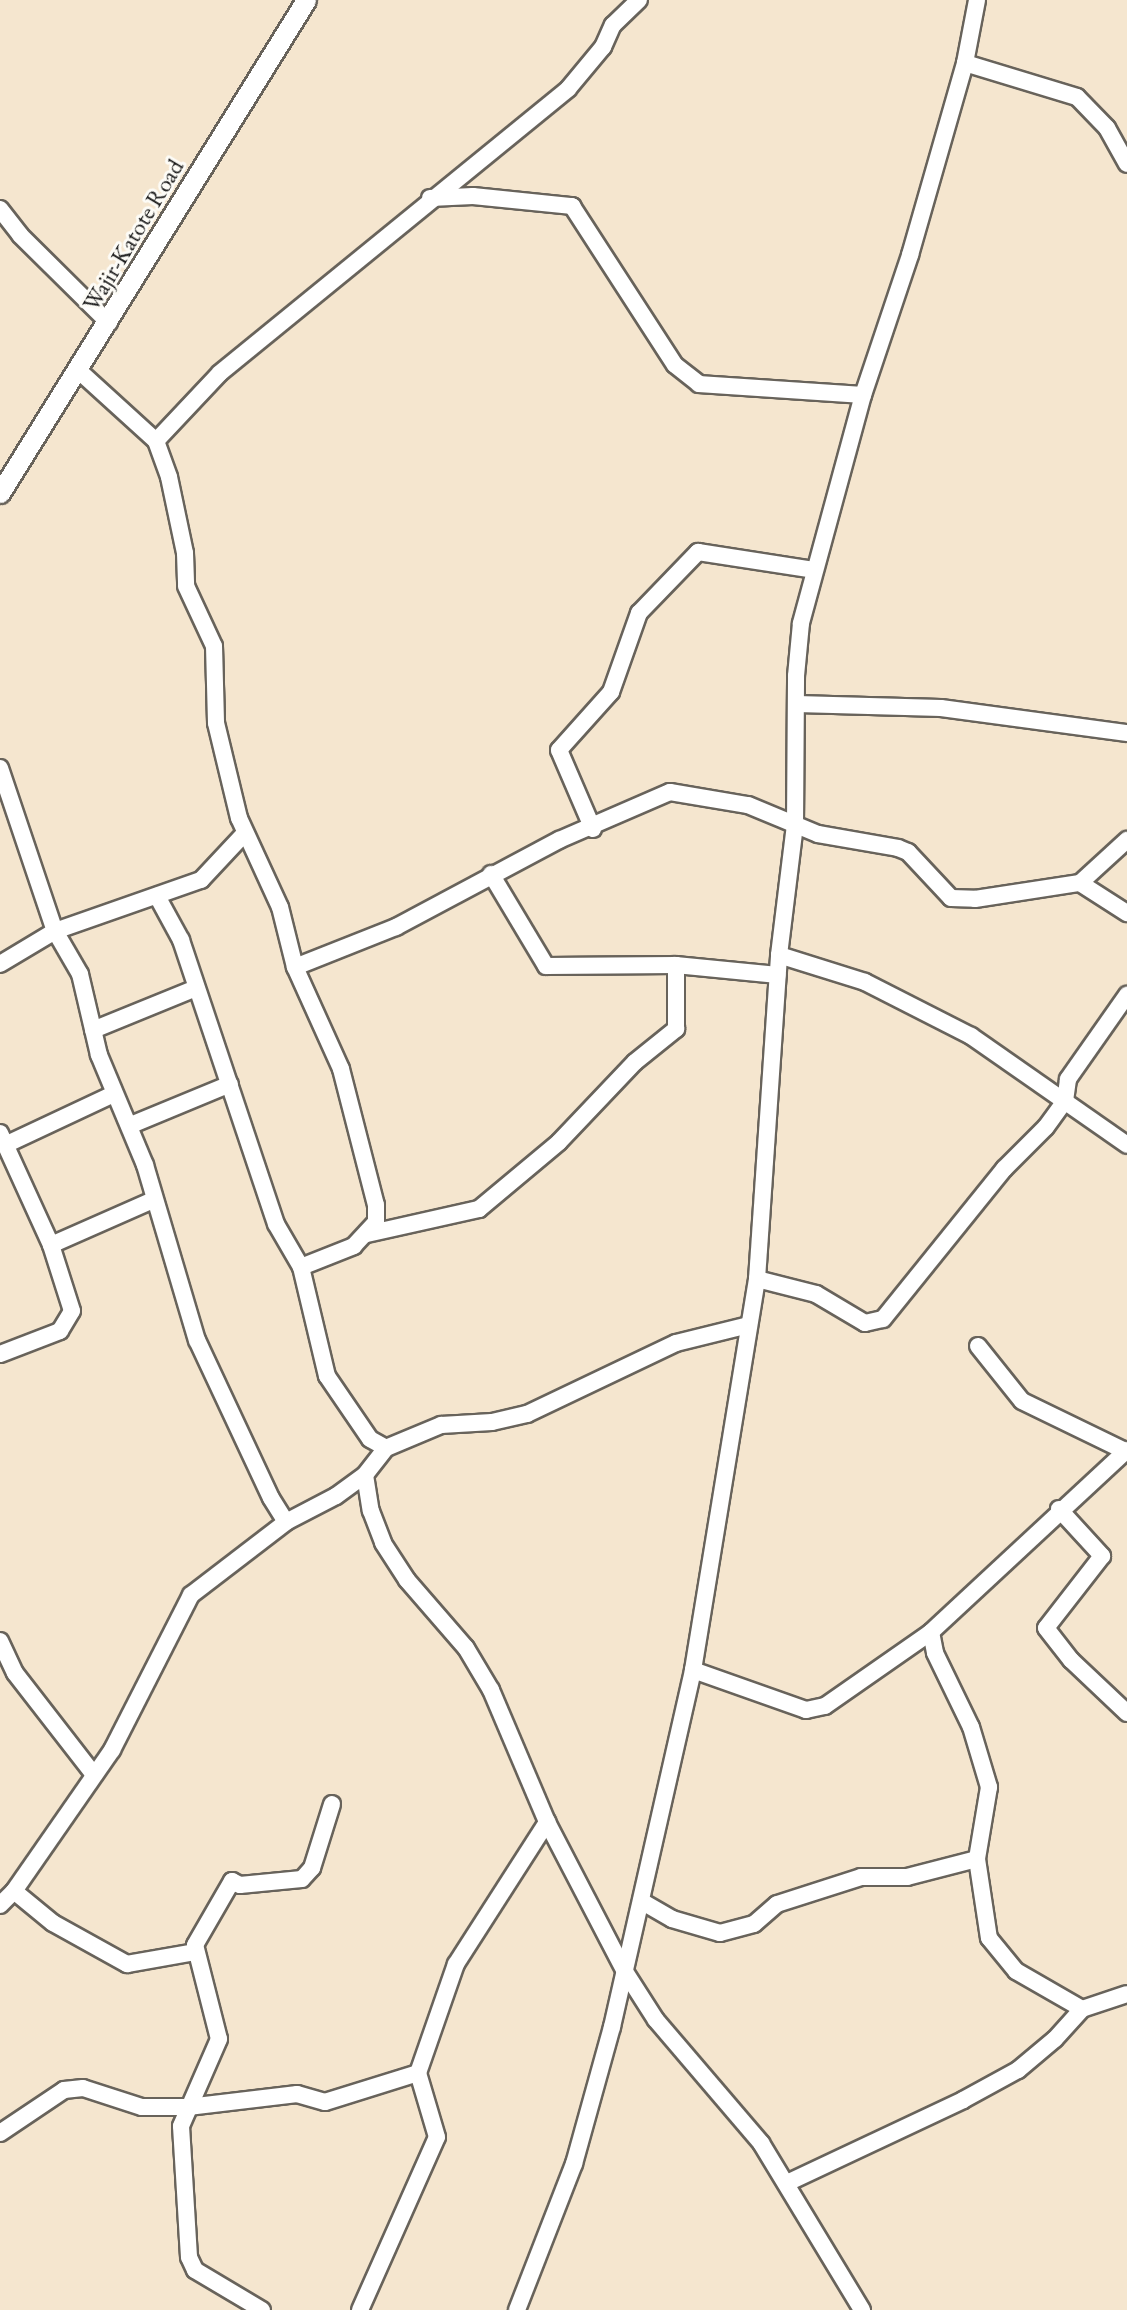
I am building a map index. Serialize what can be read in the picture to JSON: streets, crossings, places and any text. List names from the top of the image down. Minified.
{"streets":{"street":["Wajir-Katote Road"]}}
